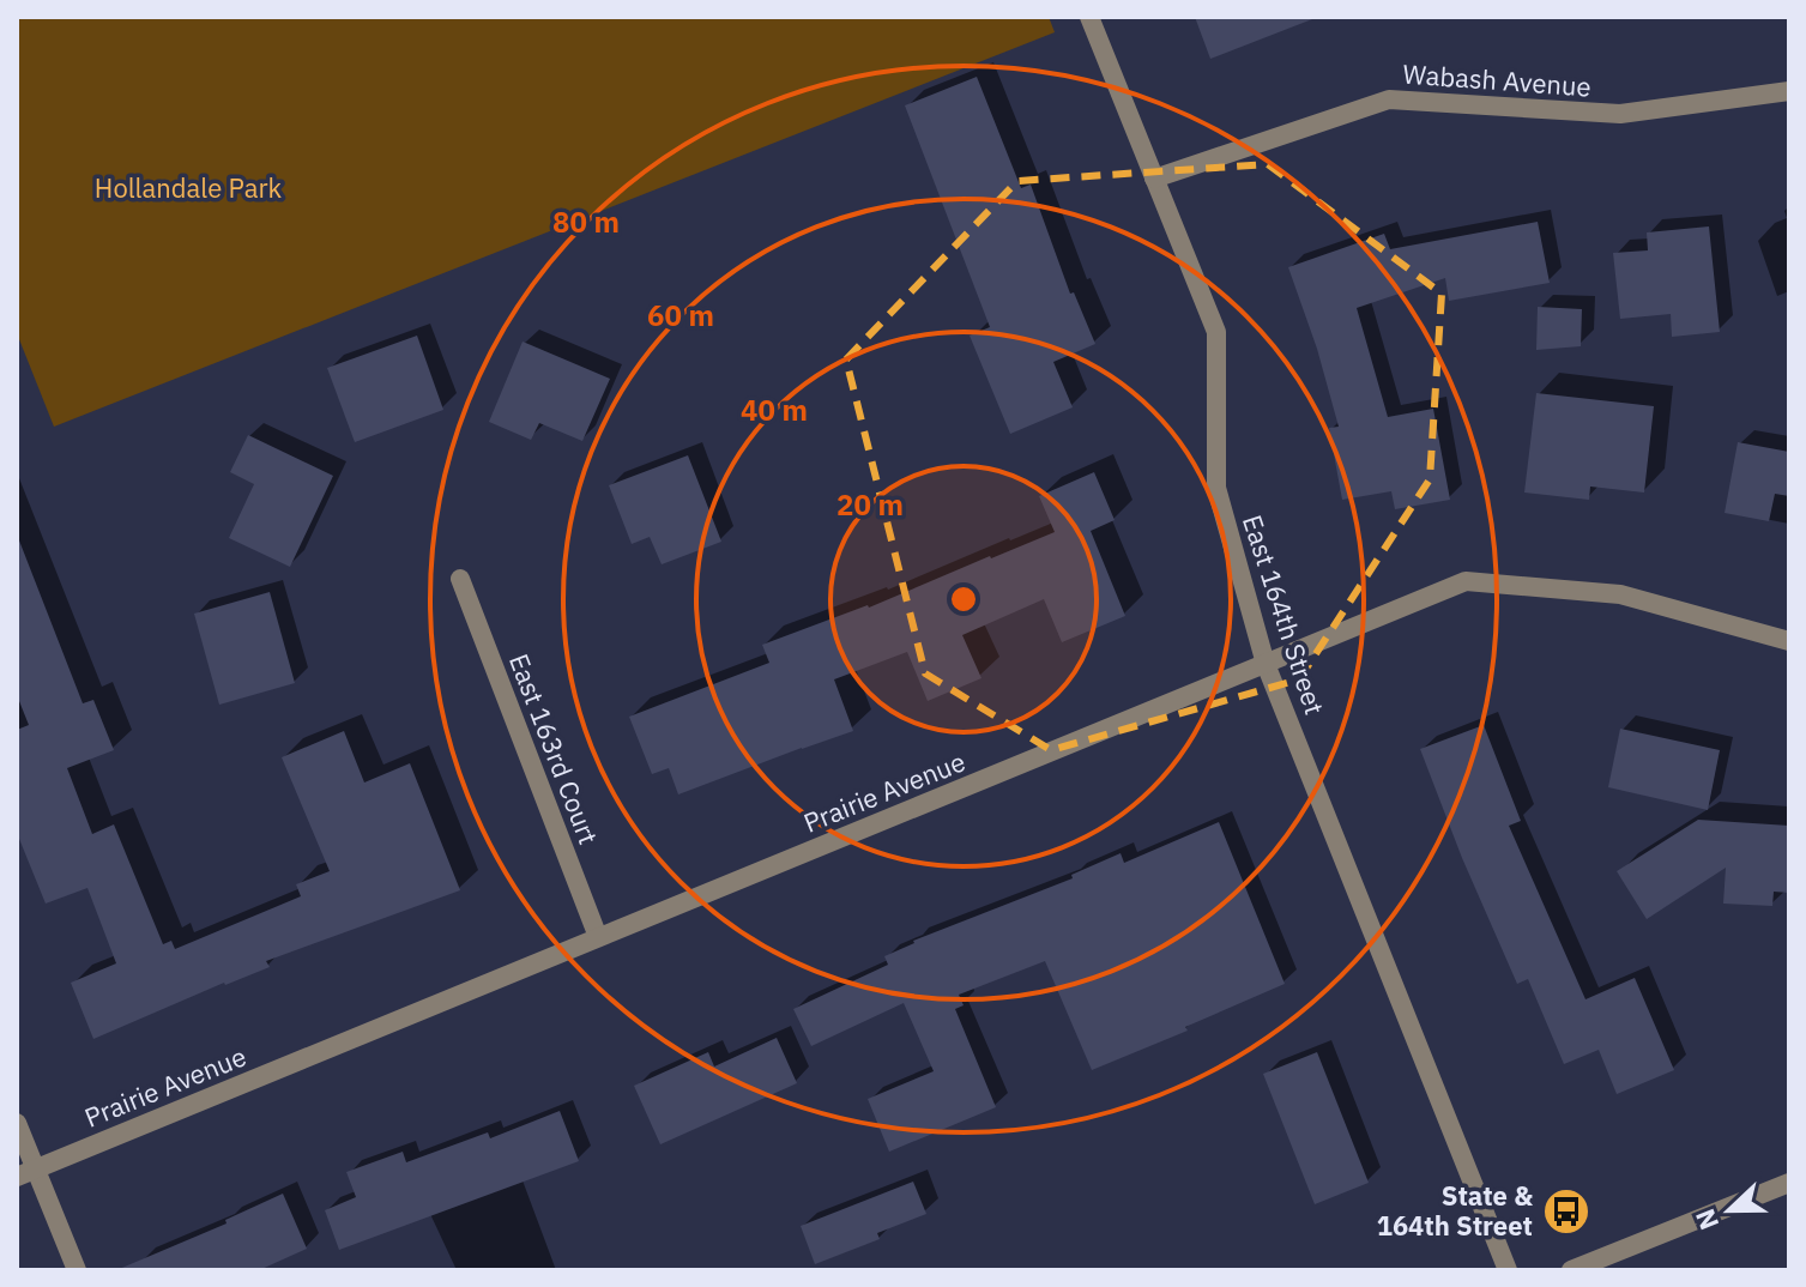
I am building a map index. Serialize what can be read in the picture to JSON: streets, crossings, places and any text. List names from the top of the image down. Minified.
{"streets":{"street":["Wabash Avenue","East 164th Street","East 163rd Court","Prairie Avenue"]},"crossings":[["Wabash Avenue","East 164th Street"],["East 164th Street","Prairie Avenue"],["East 163rd Court","Prairie Avenue"]],"parks":["Hollandale Park"],"places":{"bus stop":["State & 164th Street"]},"north":"left","rings":["80 m","60 m","40 m","20 m"]}
